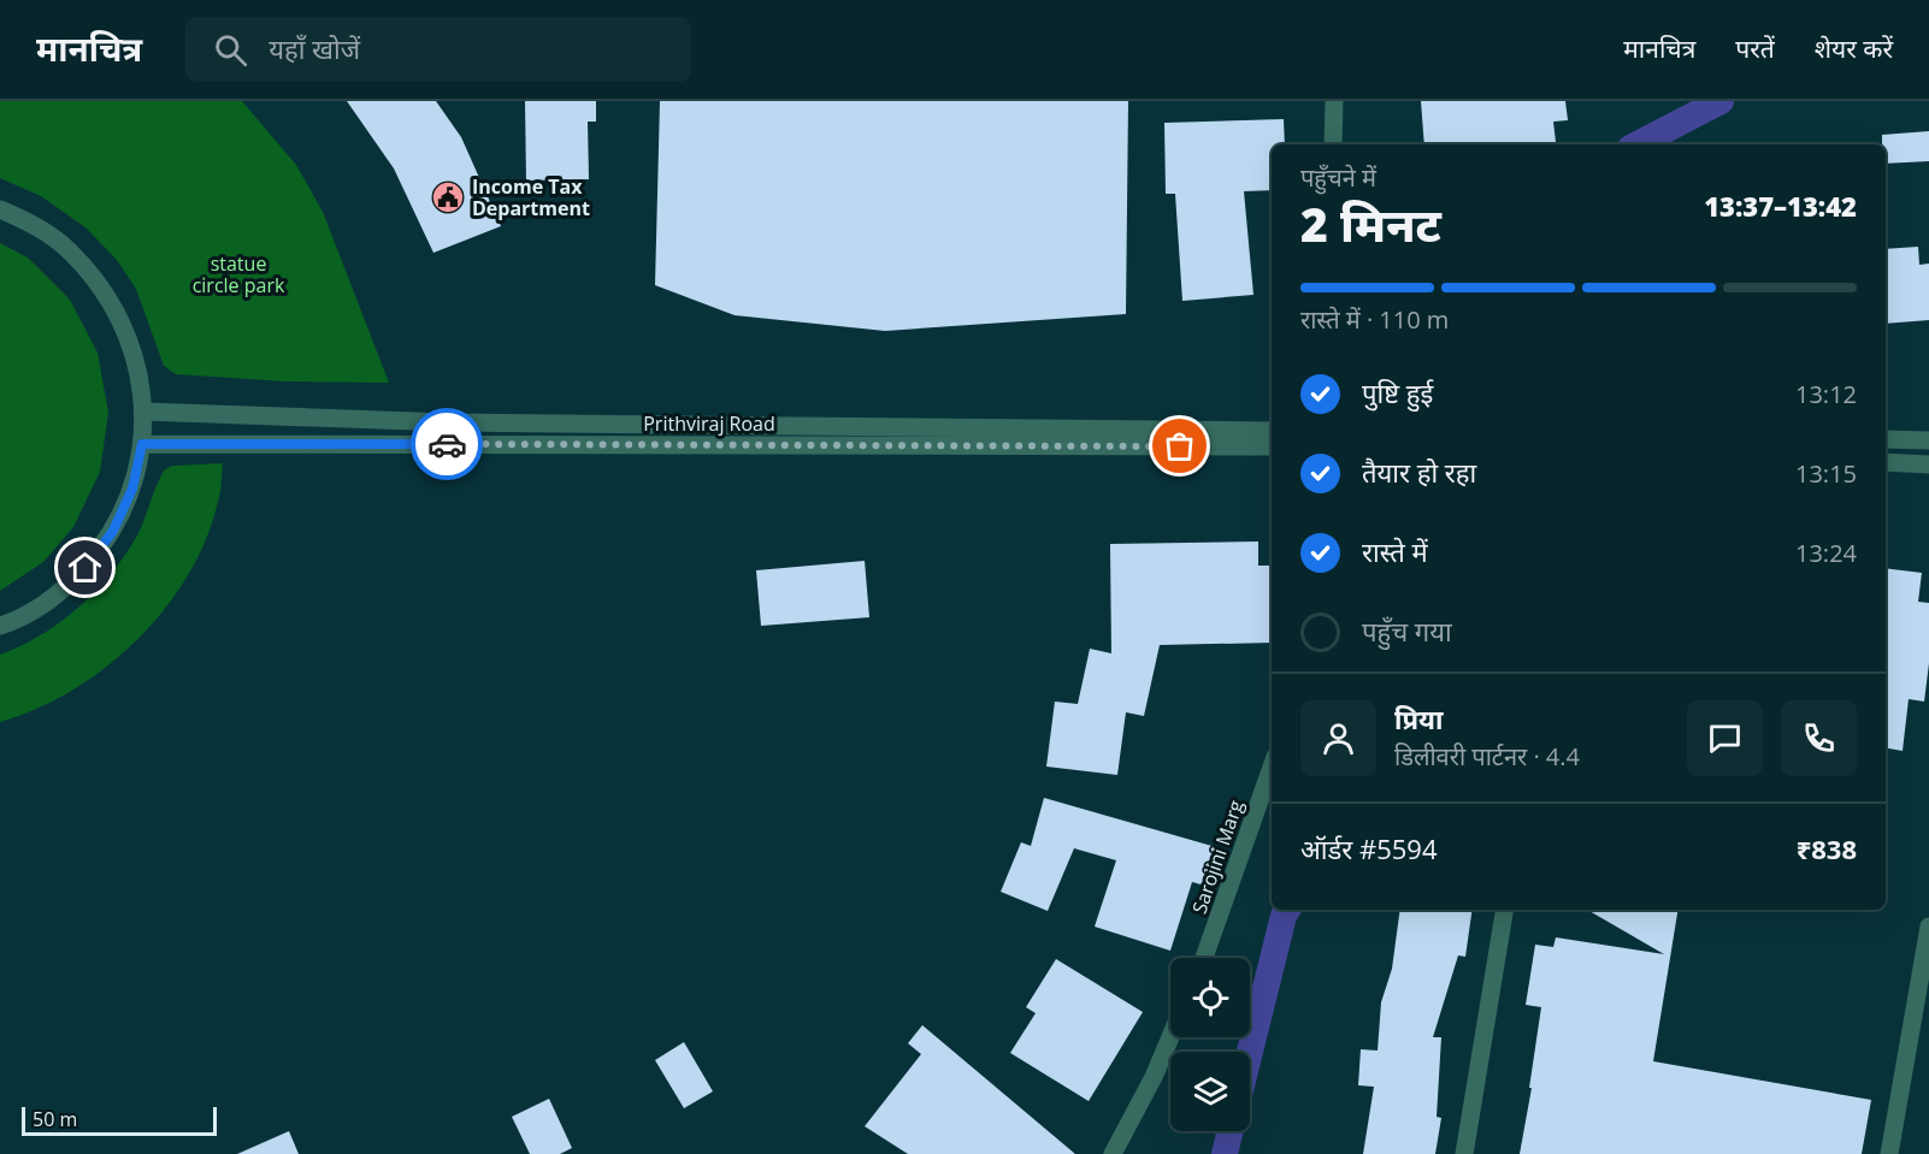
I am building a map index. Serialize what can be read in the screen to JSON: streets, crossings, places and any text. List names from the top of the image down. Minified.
{"streets":{"street":["Prithviraj Road","Sarojini Marg"]},"parks":["statue circle park"],"places":{"public building":["Income Tax Department"]},"scale_bar":"50 m","page":{"header":"मानचित्र","search":"यहाँ खोजें","nav":["मानचित्र","परतें","शेयर करें"],"heading":["2 मिनट","पहुँचने में","13:37–13:42"],"panel":["प्रिया","डिलीवरी पार्टनर · 4.4","ऑर्डर #5594","₹838"],"bar":"रास्ते में · 110 m","list":[["पुष्टि हुई","13:12"],["तैयार हो रहा","13:15"],["रास्ते में","13:24"],"पहुँच गया"],"scale":"50 m"}}
